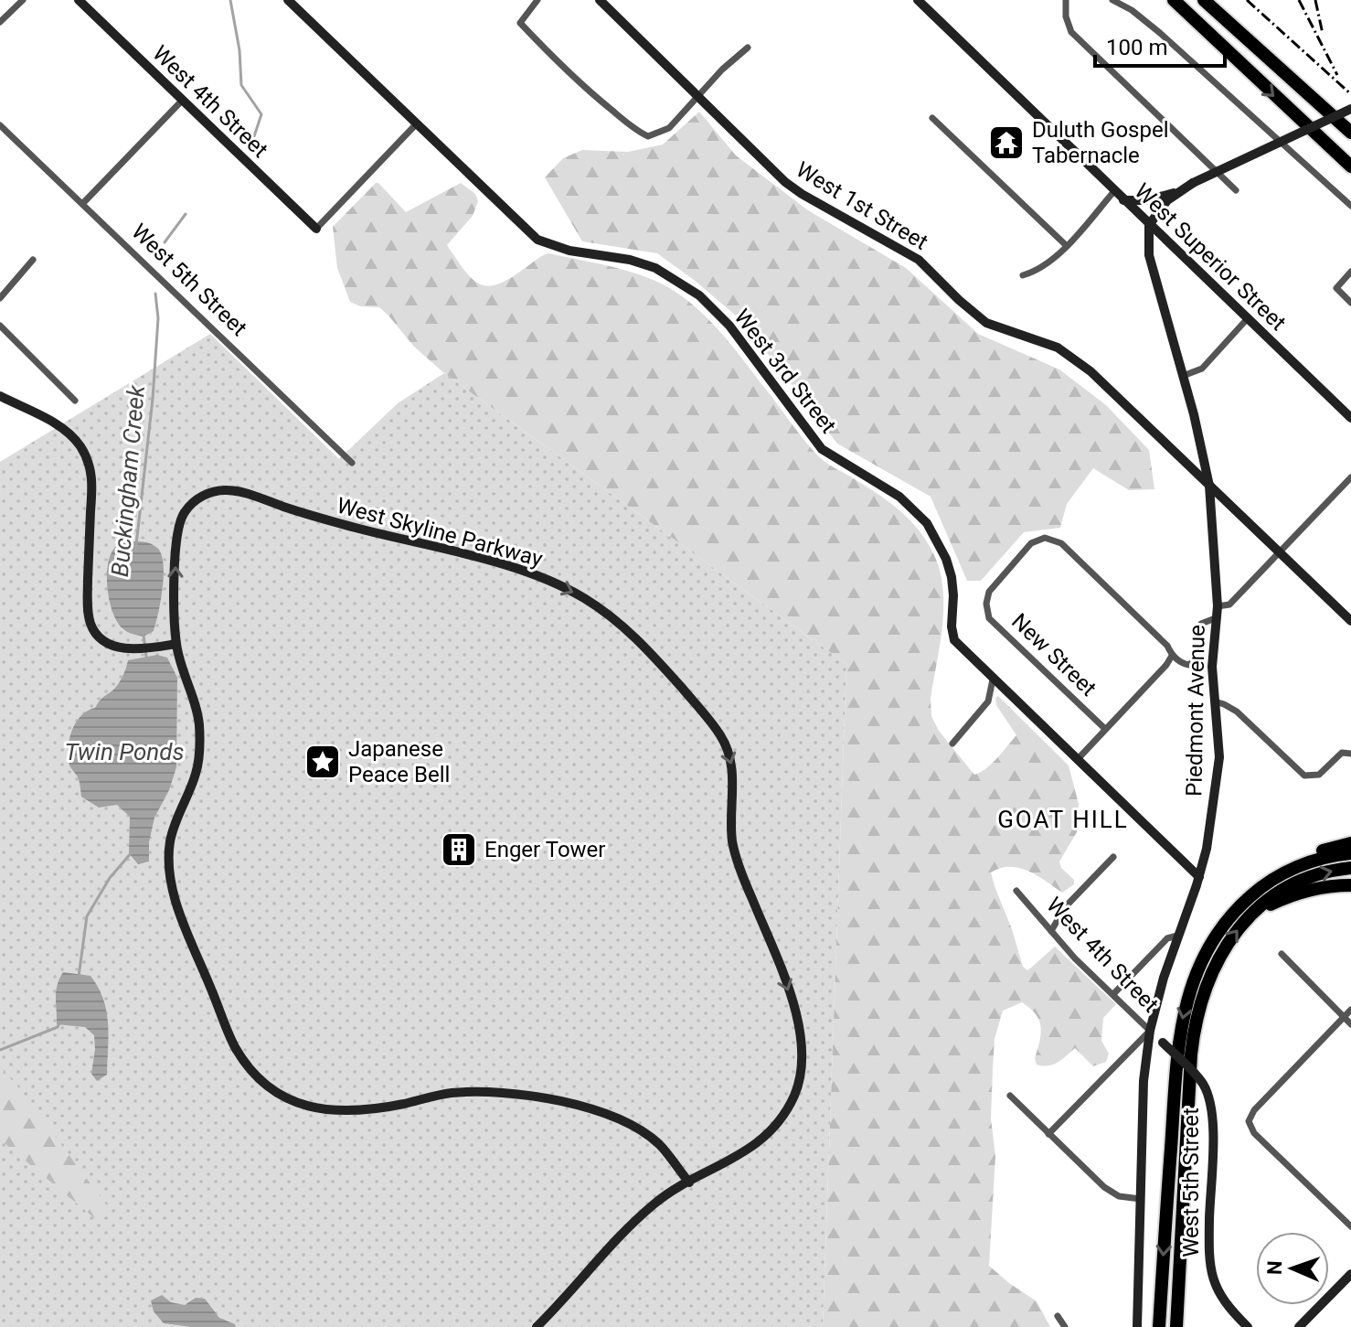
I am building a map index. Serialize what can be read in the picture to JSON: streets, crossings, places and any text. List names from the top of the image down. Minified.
{"streets":{"street":["West 4th Street","West 1st Street","West Superior Street","West 5th Street","West 3rd Street","West Skyline Parkway","New Street","Piedmont Avenue"]},"crossings":[["West 4th Street","West 5th Street"],["West 4th Street","Piedmont Avenue"],["West 1st Street","Piedmont Avenue"],["West Superior Street","Piedmont Avenue"],["West 3rd Street","Piedmont Avenue"]],"districts":["GOAT HILL"],"water":["Buckingham Creek","Twin Ponds"],"places":{"temple":["Duluth Gospel Tabernacle"],"place":["Japanese Peace Bell"],"building":["Enger Tower"]},"scale_bar":"100 m","north":"left"}
